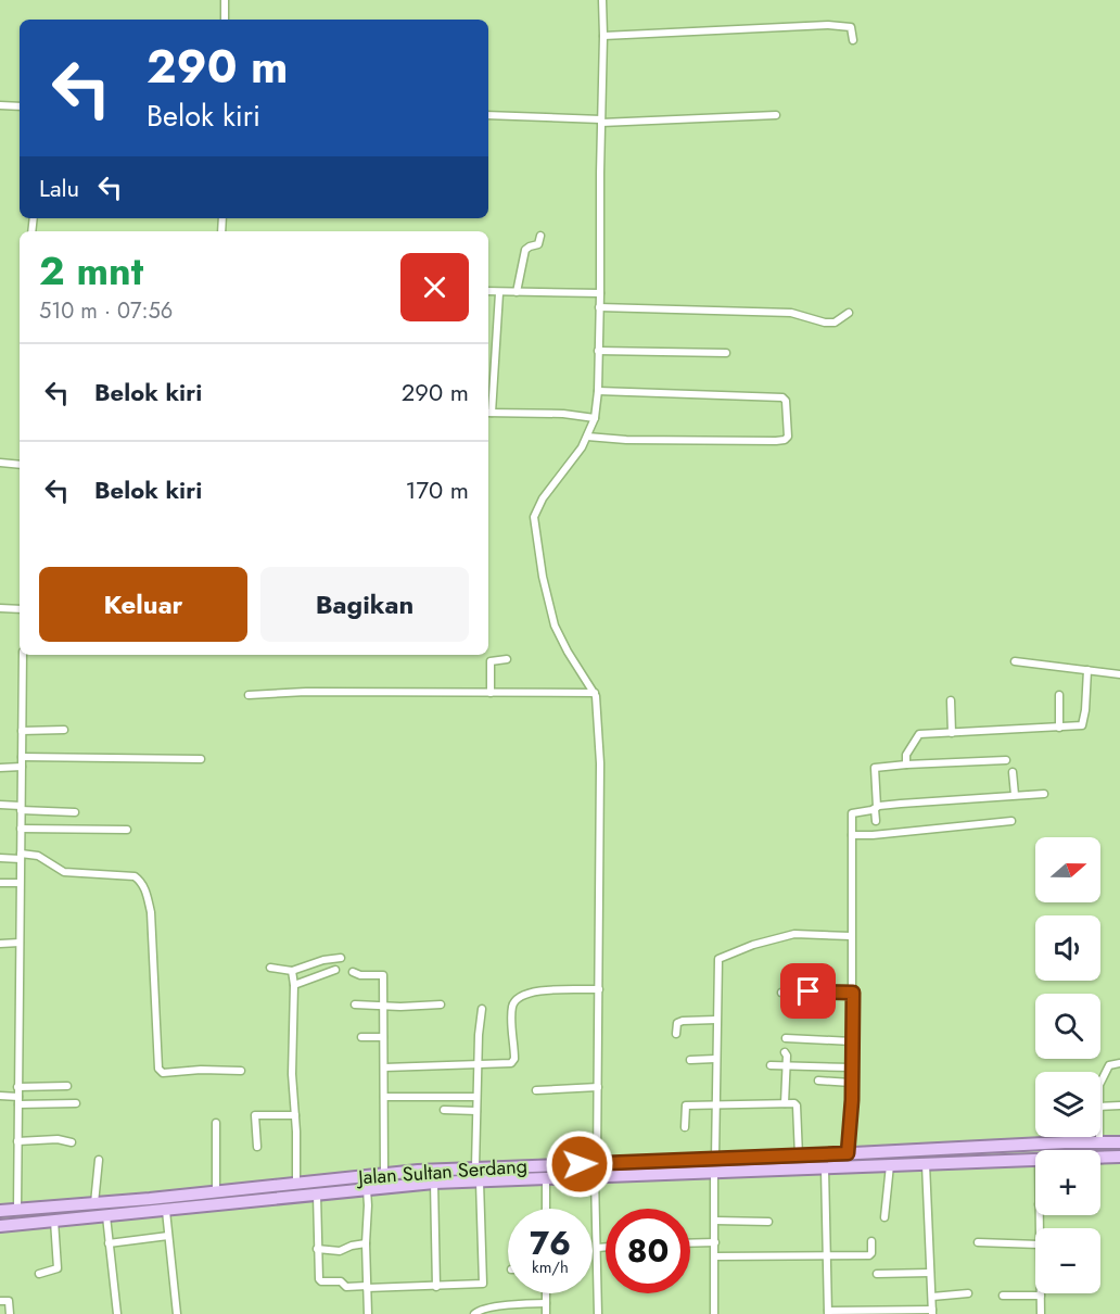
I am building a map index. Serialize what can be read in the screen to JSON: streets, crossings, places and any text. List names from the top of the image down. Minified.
{"streets":{"highway":["Jalan Sultan Serdang"]},"north":"right","page":{"turn":["290 m","Belok kiri"],"then":"Lalu","heading":["2 mnt","510 m · 07:56"],"list":[{"name":"Belok kiri","value":"290 m"},{"name":"Belok kiri","value":"170 m"}],"buttons":["Keluar","Bagikan"],"map_buttons":["+","−"],"speed":"76 km/h","limit":"80"}}
